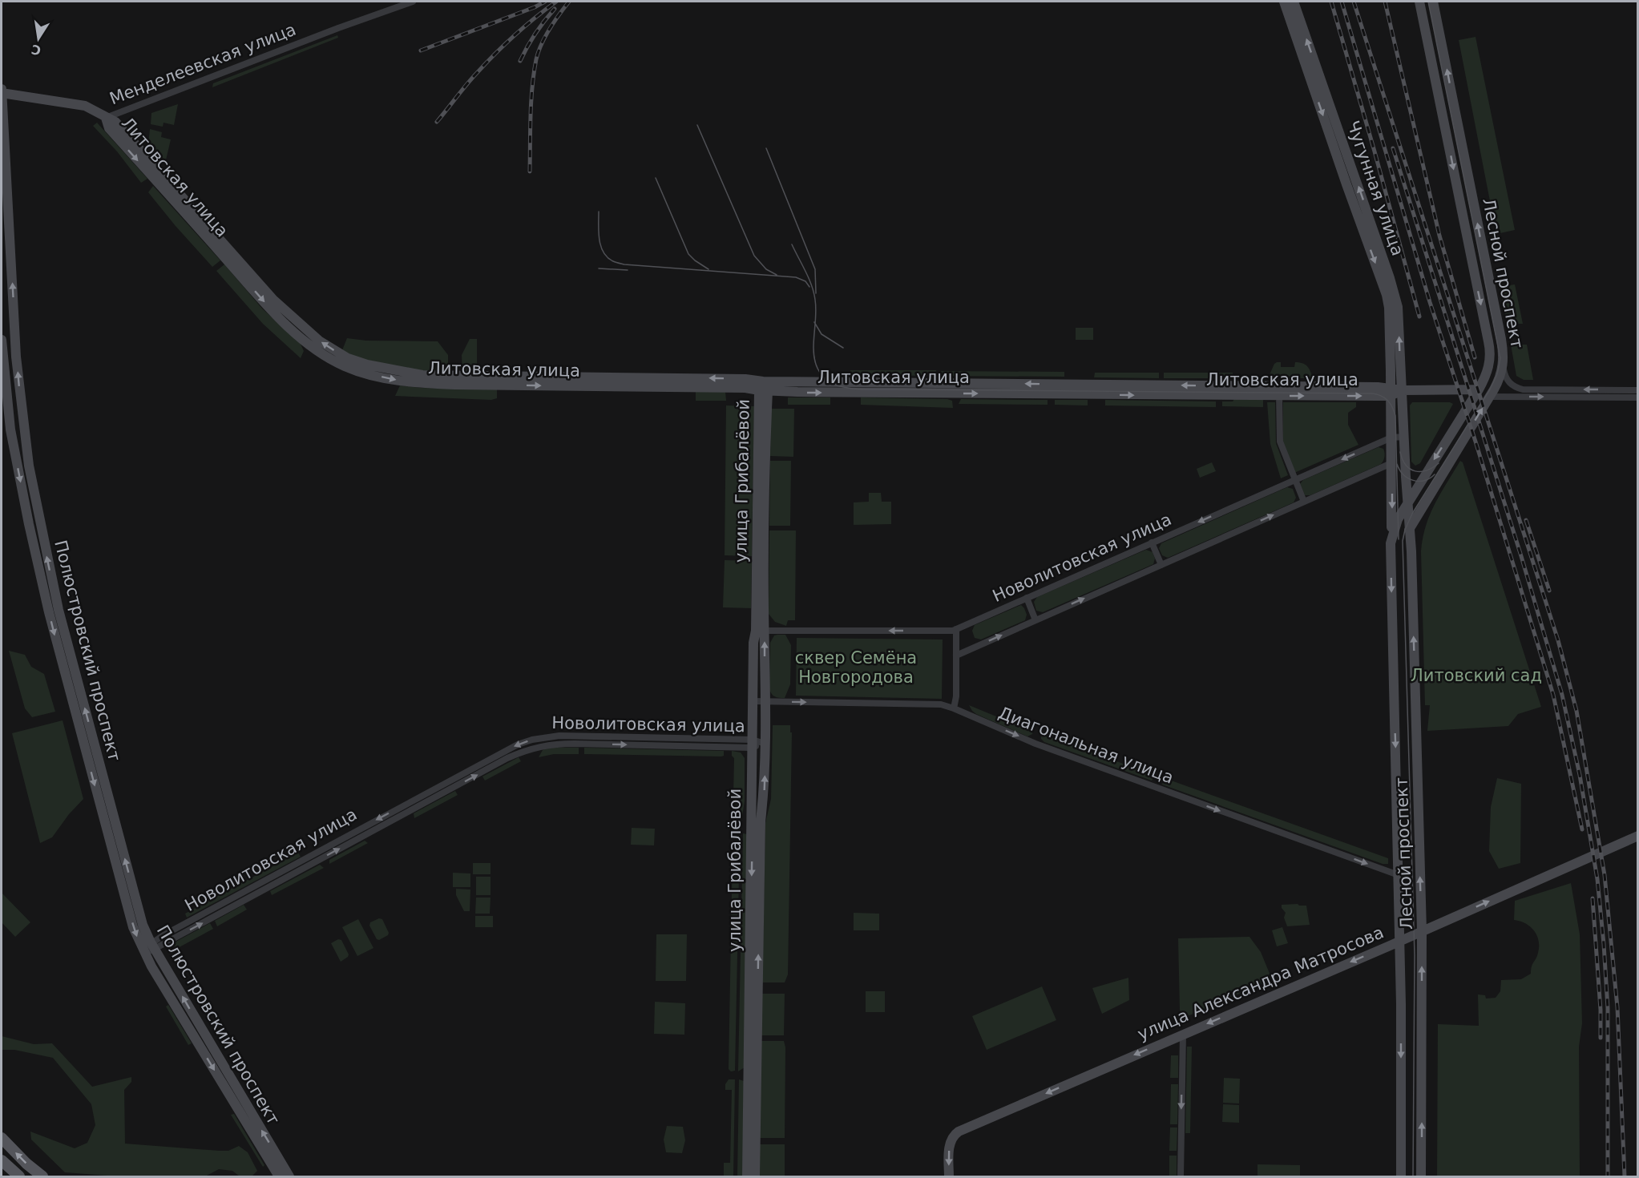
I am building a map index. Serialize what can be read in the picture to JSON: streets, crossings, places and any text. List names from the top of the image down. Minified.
{"streets":{"street":["Менделеевская улица","Литовская улица","Чугунная улица","Лесной проспект","улица Грибалёвой","Новолитовская улица","Полюстровский проспект","Диагональная улица","улица Александра Матросова"]},"crossings":[["Менделеевская улица","Литовская улица"],["Менделеевская улица","Полюстровский проспект"],["Литовская улица","Чугунная улица"],["Литовская улица","Лесной проспект"],["Литовская улица","улица Грибалёвой"],["Чугунная улица","Лесной проспект"],["Лесной проспект","Новолитовская улица"],["Лесной проспект","Диагональная улица"],["Лесной проспект","улица Александра Матросова"],["улица Грибалёвой","Новолитовская улица"],["улица Грибалёвой","Диагональная улица"],["Новолитовская улица","Полюстровский проспект"]],"one_way":["Диагональная улица"],"parks":["сквер Семёна Новгородова","Литовский сад"],"north":"bottom"}
